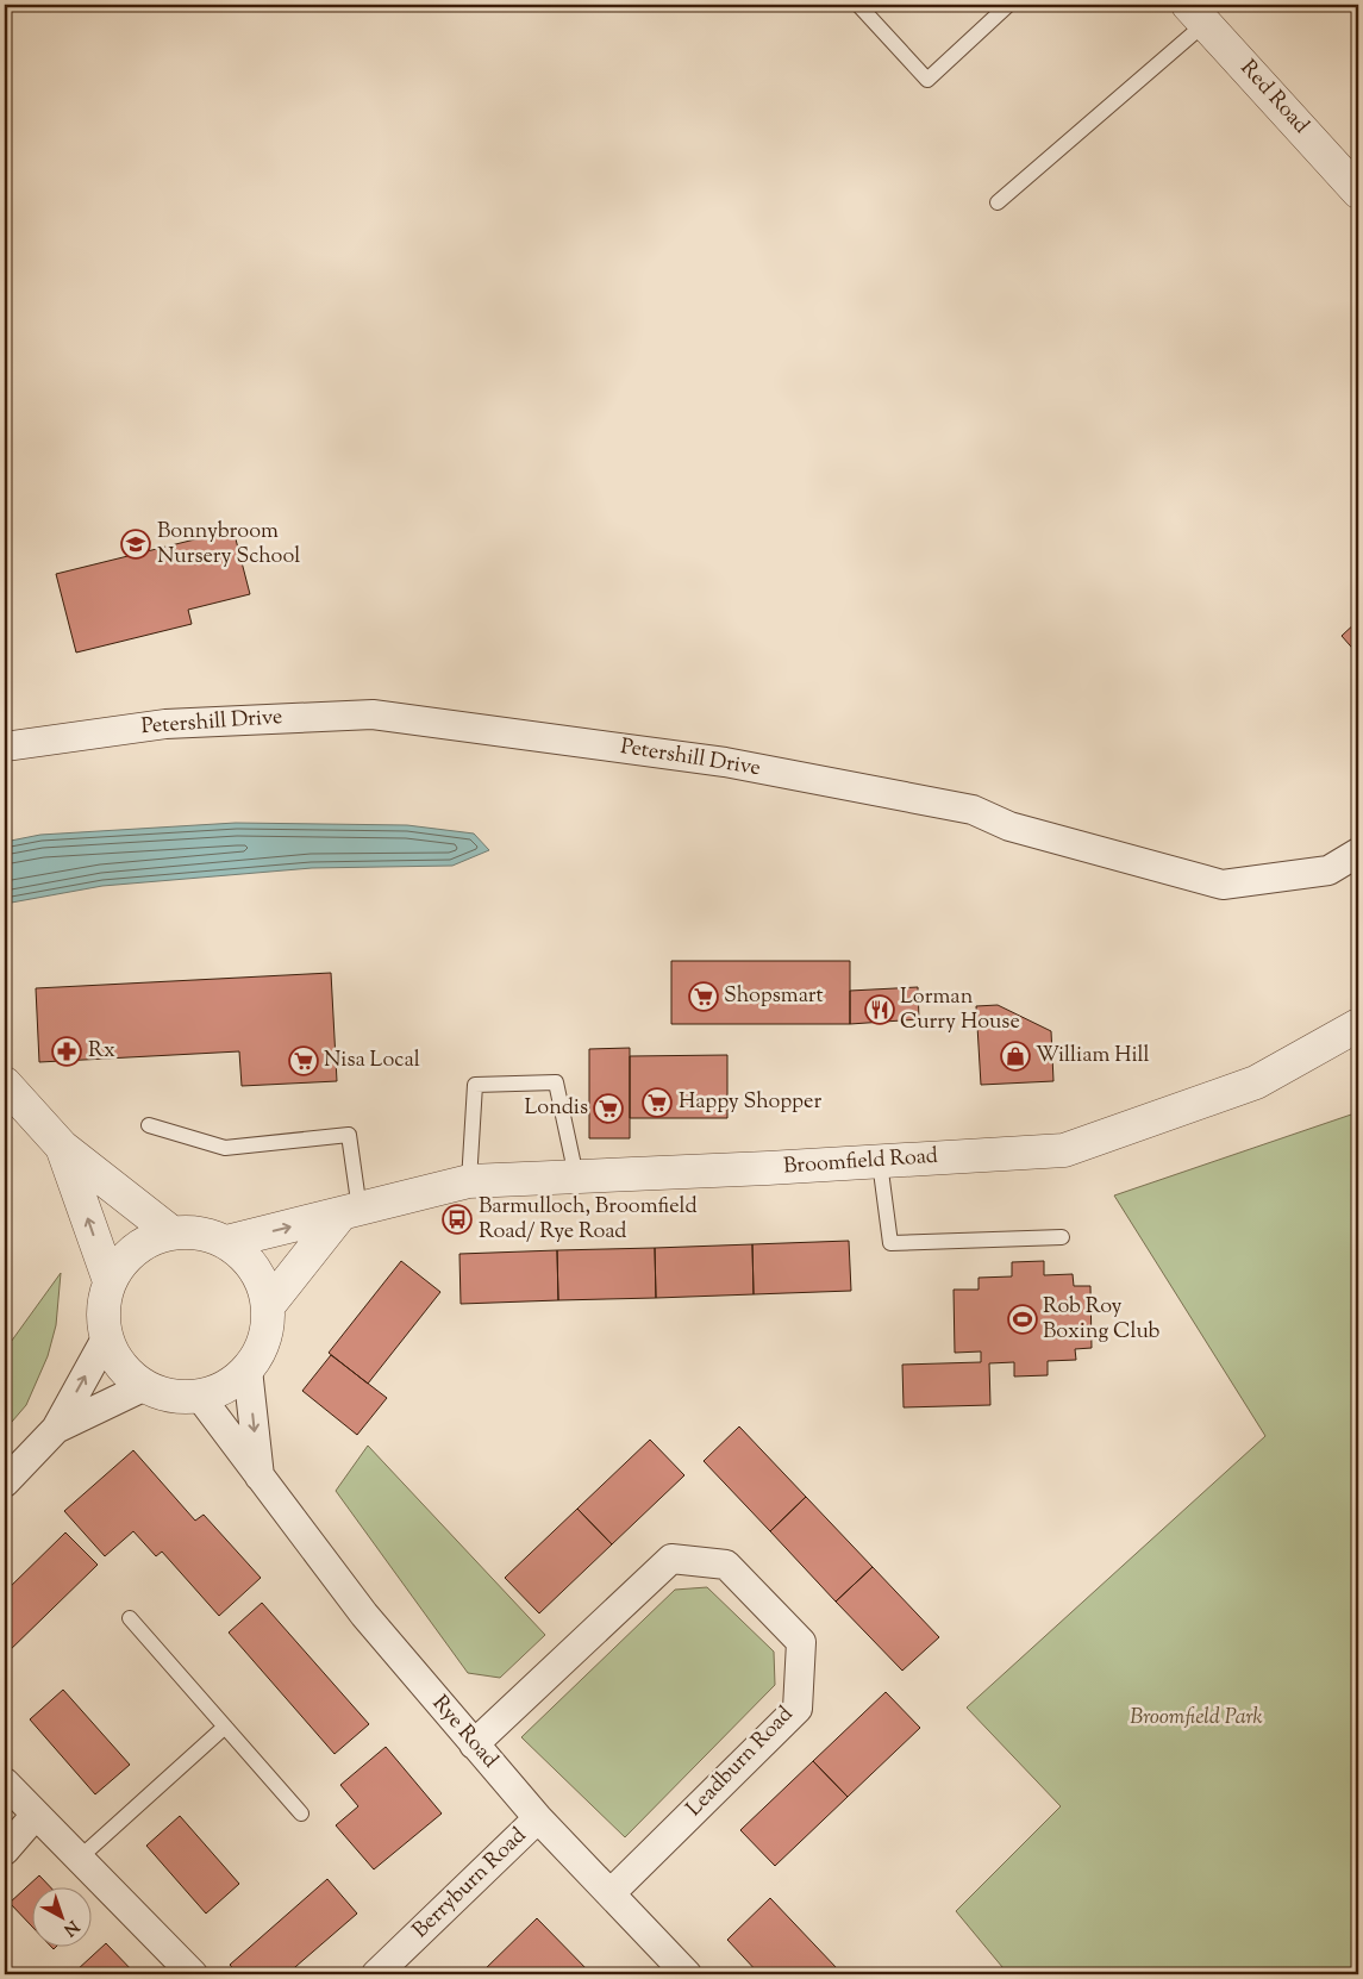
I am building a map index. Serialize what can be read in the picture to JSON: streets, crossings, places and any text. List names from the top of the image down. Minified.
{"streets":{"street":["Red Road","Petershill Drive","Broomfield Road","Rye Road","Leadburn Road","Berryburn Road"]},"crossings":[["Broomfield Road","Rye Road"],["Rye Road","Leadburn Road"],["Rye Road","Berryburn Road"]],"parks":["Broomfield Park"],"places":{"school or university":["Bonnybroom Nursery School"],"supermarket":["Shopsmart","Nisa Local","Happy Shopper","Londis"],"restaurant":["Lorman Curry House"],"pharmacy":["Rx"],"shop":["William Hill"],"bus stop":["Barmulloch, Broomfield Road/ Rye Road"],"sports":["Rob Roy Boxing Club"]},"north":"bottom right"}
